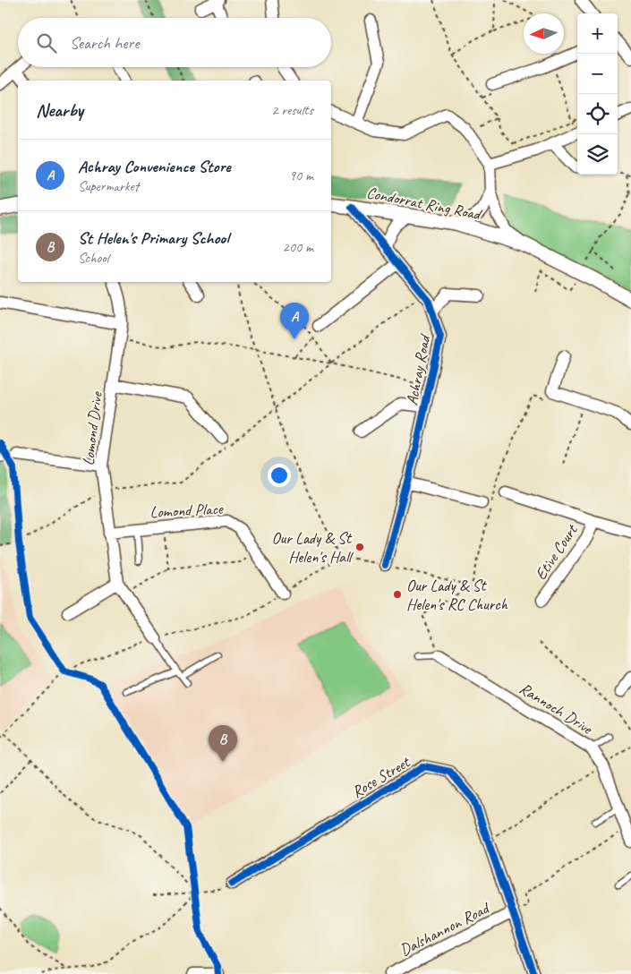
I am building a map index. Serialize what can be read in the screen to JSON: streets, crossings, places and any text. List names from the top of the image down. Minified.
{"streets":{"street":["Condorrat Ring Road","Achray Road","Lomond Drive","Lomond Place","Etive Court","Rannoch Drive","Rose Street","Dalshannon Road"]},"crossings":[["Condorrat Ring Road","Achray Road"],["Lomond Drive","Lomond Place"],["Rose Street","Dalshannon Road"]],"places":["Our Lady & St Helen's Hall","Our Lady & St Helen's RC Church"],"north":"left","page":{"map_buttons":["+","−"],"search":"Search here","heading":["Nearby","2 results"],"list":[{"mark":"A","name":"Achray Convenience Store","note":"Supermarket","value":"90 m"},{"mark":"B","name":"St Helen's Primary School","note":"School","value":"200 m"}],"pins":["A","B"]}}
